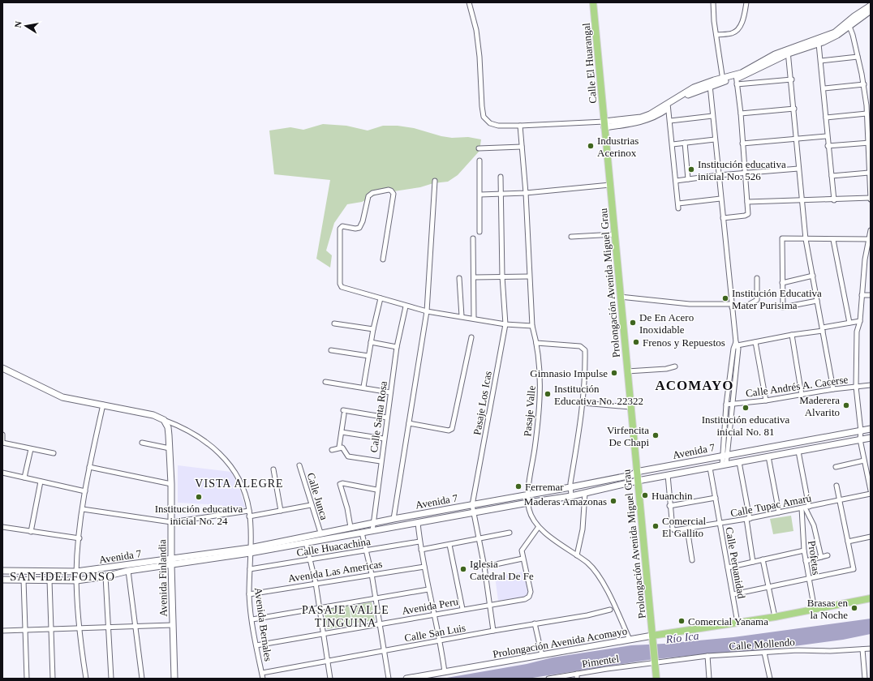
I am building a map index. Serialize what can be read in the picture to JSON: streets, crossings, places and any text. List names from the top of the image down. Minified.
{"streets":{"main road":["Calle El Huarangal","Prolongación Avenida Miguel Grau","Prolongación Avenida Acomayo"],"street":["Calle Andrés A. Cacerse","Pasaje Los Icas","Pasaje Valle","Calle Santa Rosa","Avenida 7","Calle Junca","Calle Tupac Amarú","Calle Huacachina","Profetas","Calle Peruanidad","Avenida Las Americas","Avenida Finlandia","Avenida Peru","Avenida Bernales","Calle San Luis","Calle Mollendo","Pimentel"]},"crossings":[["Calle El Huarangal","Prolongación Avenida Miguel Grau"],["Prolongación Avenida Miguel Grau","Avenida 7"],["Prolongación Avenida Miguel Grau","Prolongación Avenida Acomayo"],["Prolongación Avenida Miguel Grau","Calle Mollendo"],["Prolongación Avenida Miguel Grau","Pimentel"],["Pasaje Los Icas","Avenida 7"],["Pasaje Los Icas","Avenida Peru"],["Pasaje Los Icas","Calle San Luis"],["Pasaje Valle","Avenida 7"],["Pasaje Valle","Prolongación Avenida Acomayo"],["Calle Santa Rosa","Avenida 7"],["Avenida 7","Calle Junca"],["Avenida 7","Profetas"],["Avenida 7","Calle Peruanidad"],["Avenida 7","Avenida Finlandia"],["Avenida 7","Avenida Bernales"],["Calle Tupac Amarú","Profetas"],["Calle Tupac Amarú","Calle Peruanidad"],["Calle Huacachina","Avenida Bernales"],["Profetas","Prolongación Avenida Acomayo"],["Calle Peruanidad","Prolongación Avenida Acomayo"],["Avenida Las Americas","Avenida Bernales"],["Avenida Finlandia","Avenida Bernales"],["Avenida Peru","Avenida Bernales"],["Avenida Bernales","Calle San Luis"],["Calle Mollendo","Pimentel"]],"districts":["ACOMAYO","VISTA ALEGRE","SAN IDELFONSO","PASAJE VALLE TINGUINA"],"water":["Río Ica"],"places":["Industrias Acerinox","Institución educativa inicial No. 526","Institución Educativa Mater Purisima","De En Acero Inoxidable","Frenos y Repuestos","Gimnasio Impulse","Institución Educativa No. 22322","Maderera Alvarito","Institución educativa inicial No. 81","Virfencita De Chapi","Ferremar","Huanchin","Institución educativa inicial No. 24","Maderas Amazonas","Comercial El Gallito","Iglesia Catedral De Fe","Brasas en la Noche","Comercial Yanama"],"north":"left"}
